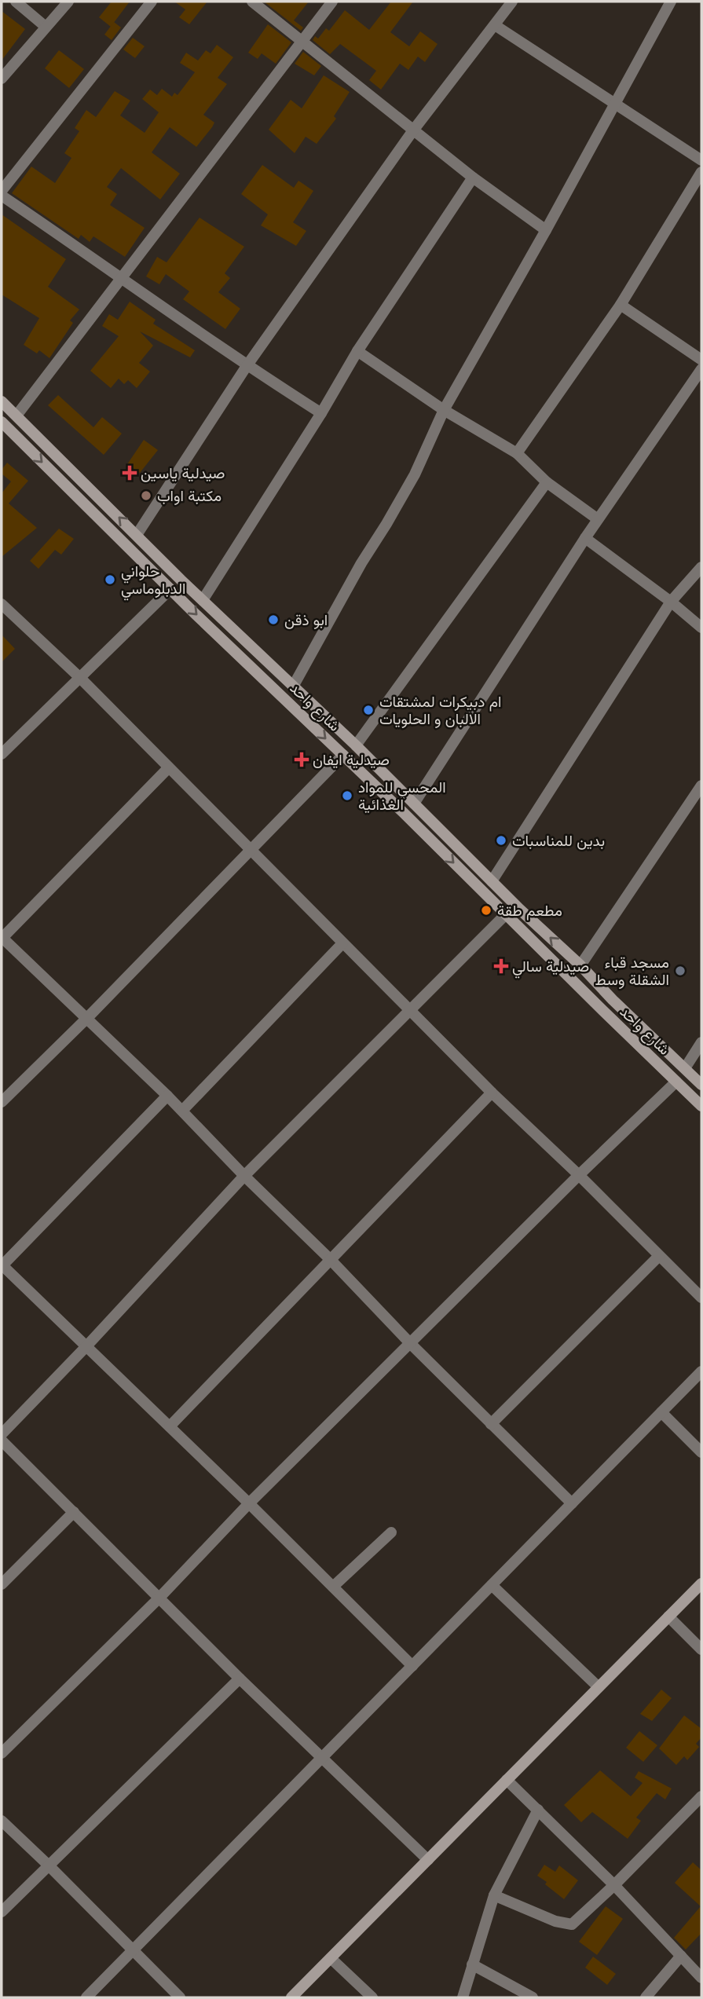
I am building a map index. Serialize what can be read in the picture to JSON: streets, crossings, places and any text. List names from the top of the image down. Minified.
{"streets":{"street":["شارع واحد"]},"places":{"health":["صيدلية ياسين","صيدلية ايفان","صيدلية سالي"],"other":["مكتبة اواب","حلواني الدبلوماسي","ابو ذقن","ام دبيكرات لمشتقات الالبان و الحلويات","المحسي للمواد الغذائية","بدين للمناسبات","مطعم طقة","مسجد قباء الشقلة وسط"]}}
